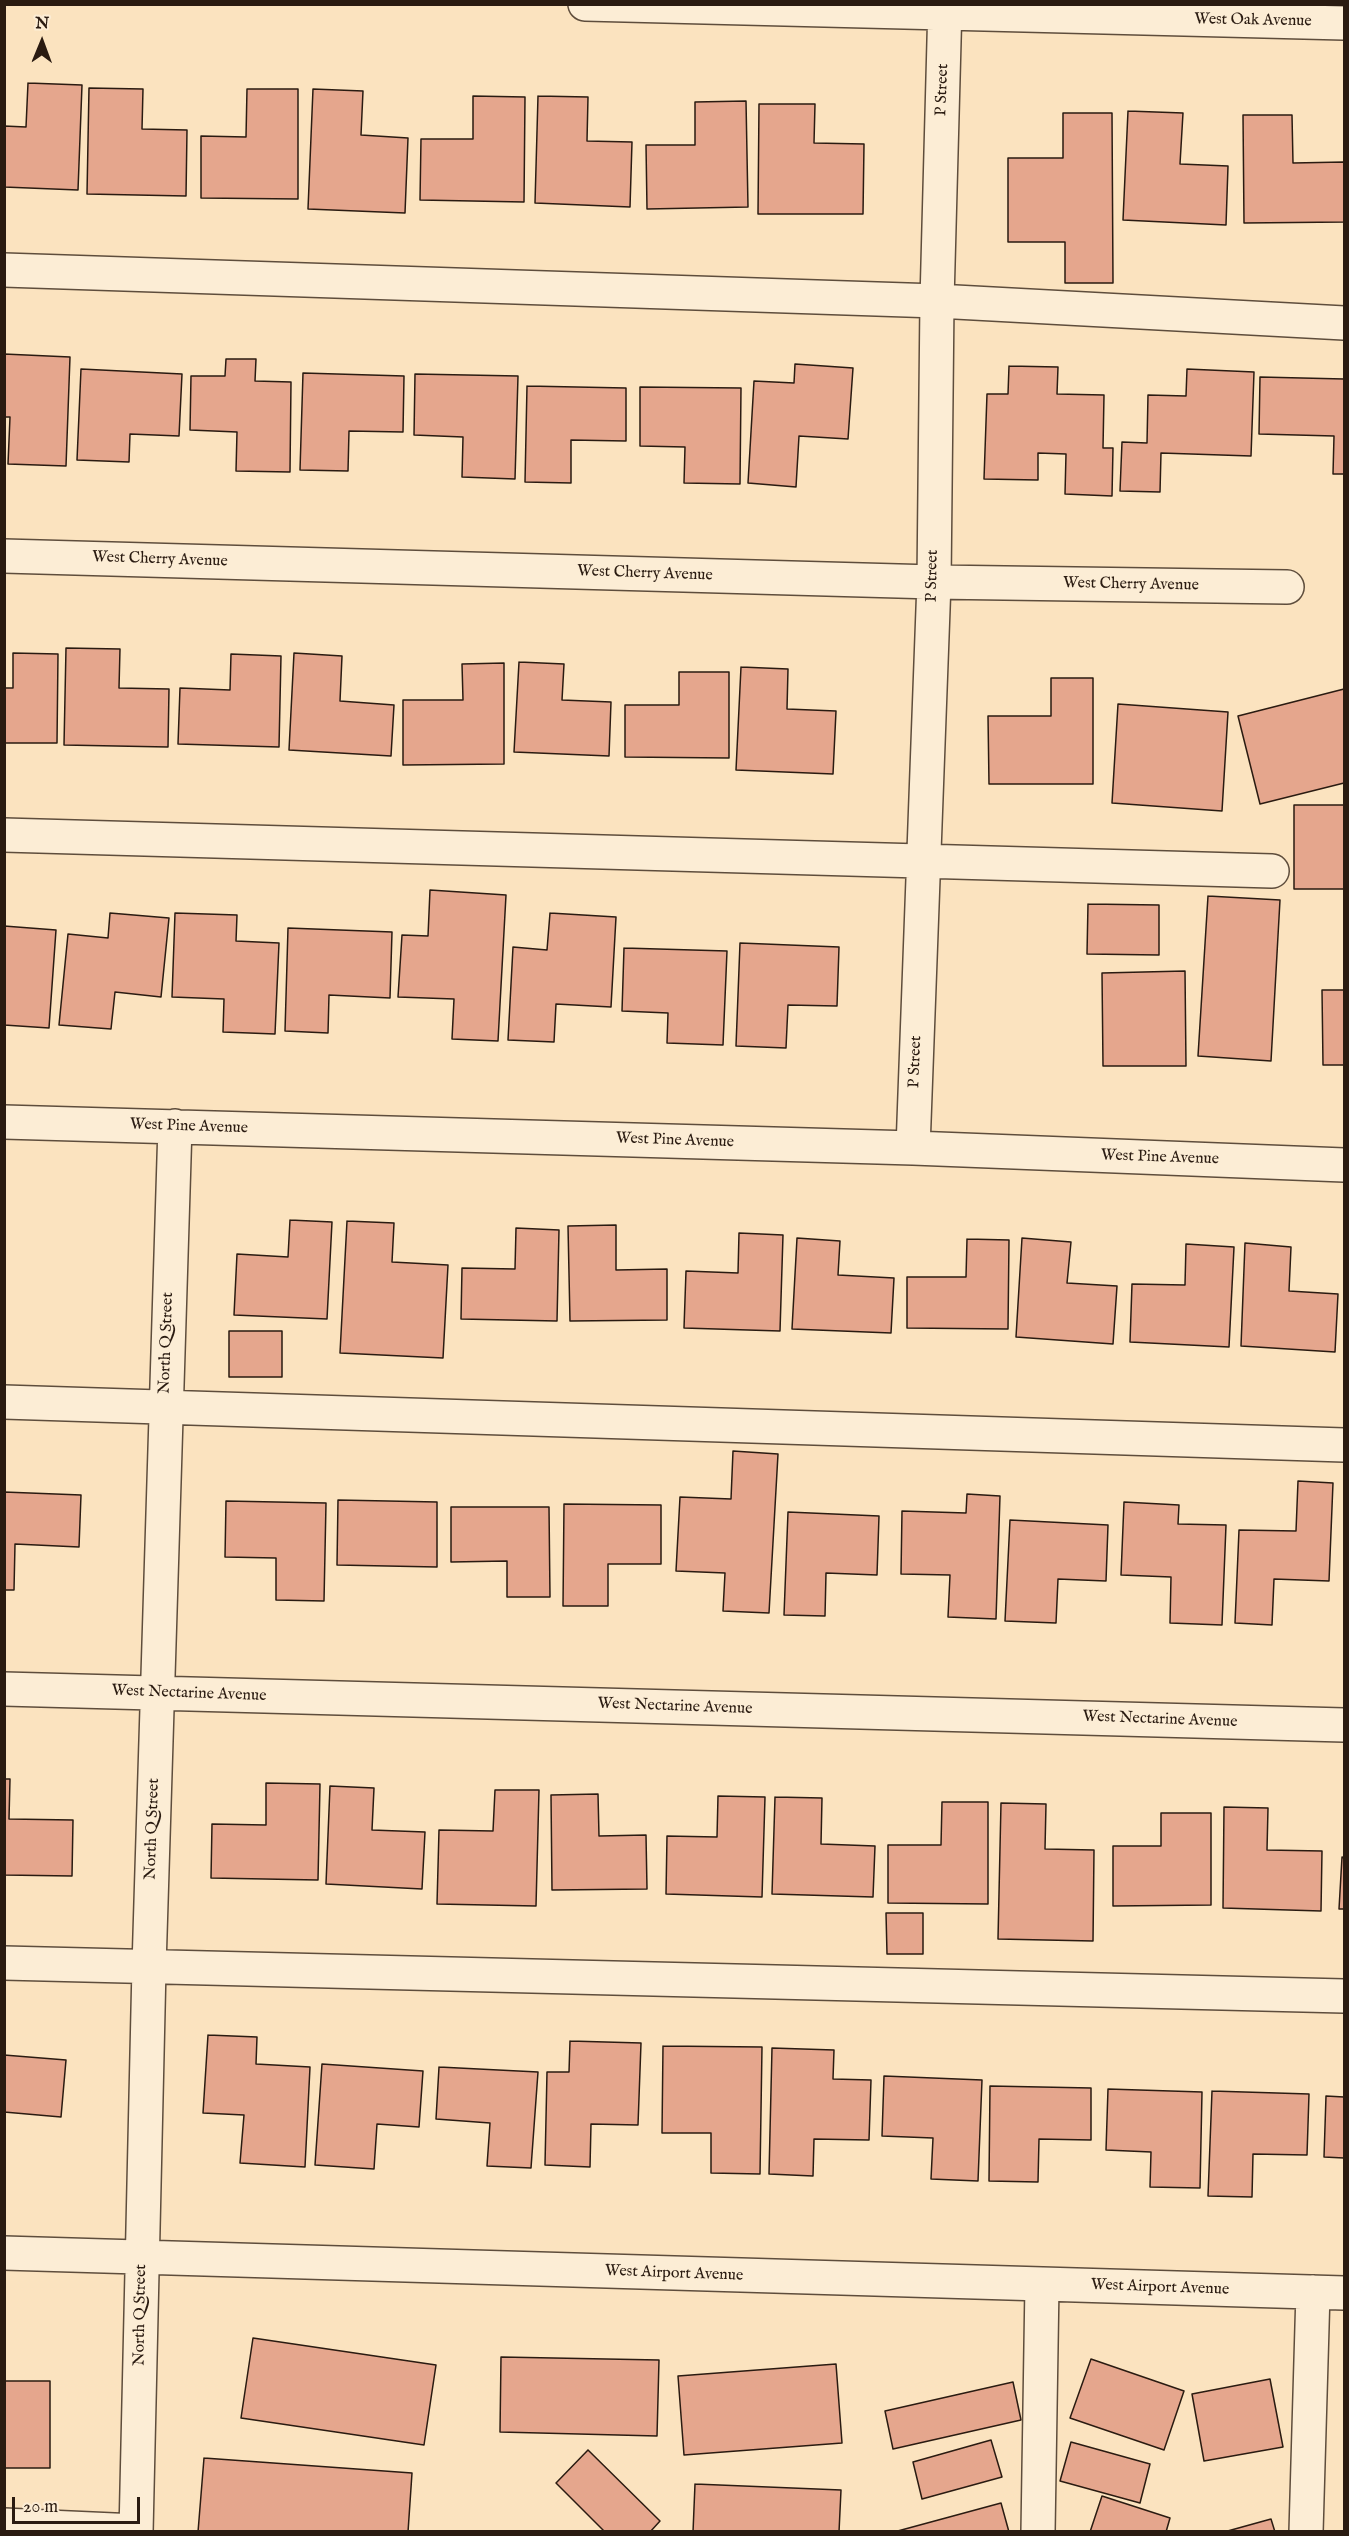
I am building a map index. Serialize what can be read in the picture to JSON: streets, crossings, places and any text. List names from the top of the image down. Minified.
{"streets":{"street":["West Oak Avenue","P Street","West Cherry Avenue","West Pine Avenue","North Q Street","West Nectarine Avenue","West Airport Avenue"]},"crossings":[["West Oak Avenue","P Street"],["P Street","West Cherry Avenue"],["P Street","West Pine Avenue"],["West Pine Avenue","North Q Street"],["North Q Street","West Nectarine Avenue"],["North Q Street","West Airport Avenue"]],"scale_bar":"20 m","north":"top"}
